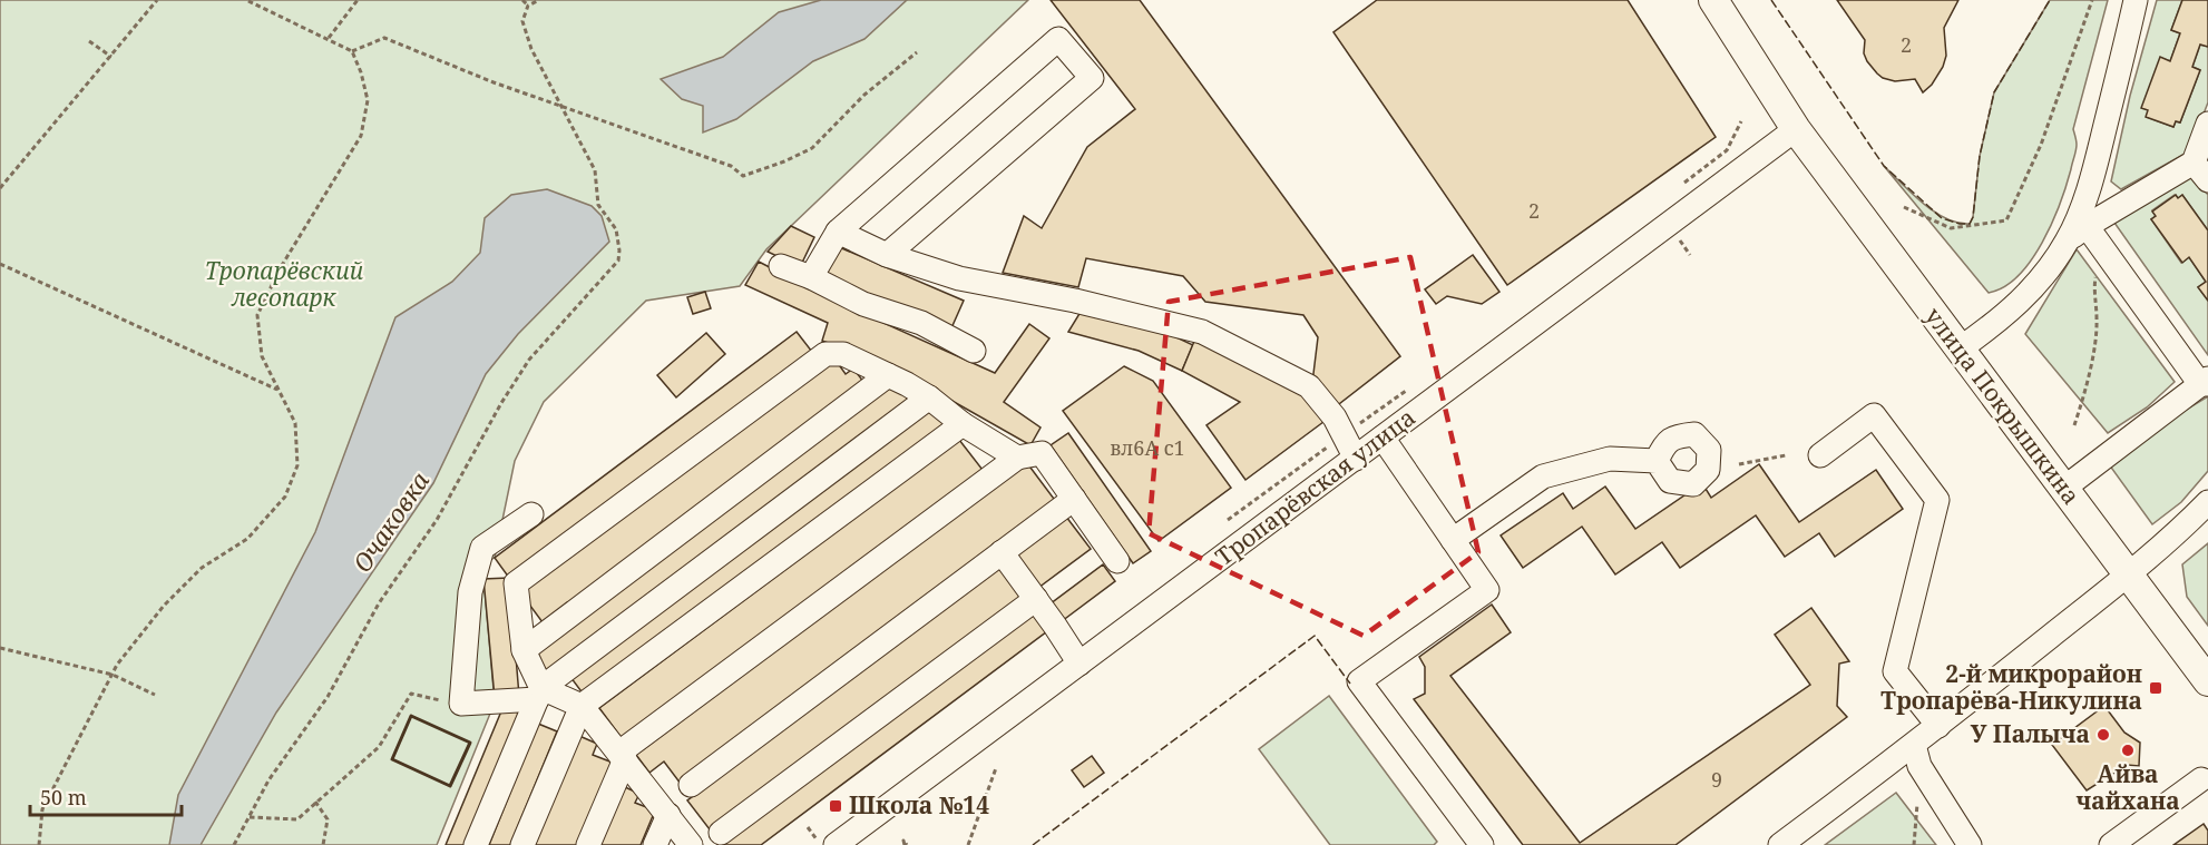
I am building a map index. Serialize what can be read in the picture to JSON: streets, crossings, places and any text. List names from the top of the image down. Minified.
{"streets":{"main road":["улица Покрышкина"],"street":["Тропарёвская улица"]},"crossings":[["улица Покрышкина","Тропарёвская улица"]],"water":["Очаковка"],"parks":["Тропарёвский лесопарк"],"places":{"transit":["2-й микрорайон Тропарёва-Никулина","Школа №14"],"other":["У Палыча","Айва чайхана"]},"house_numbers":["2","2","вл6А с1","9"],"scale_bar":"50 m"}
